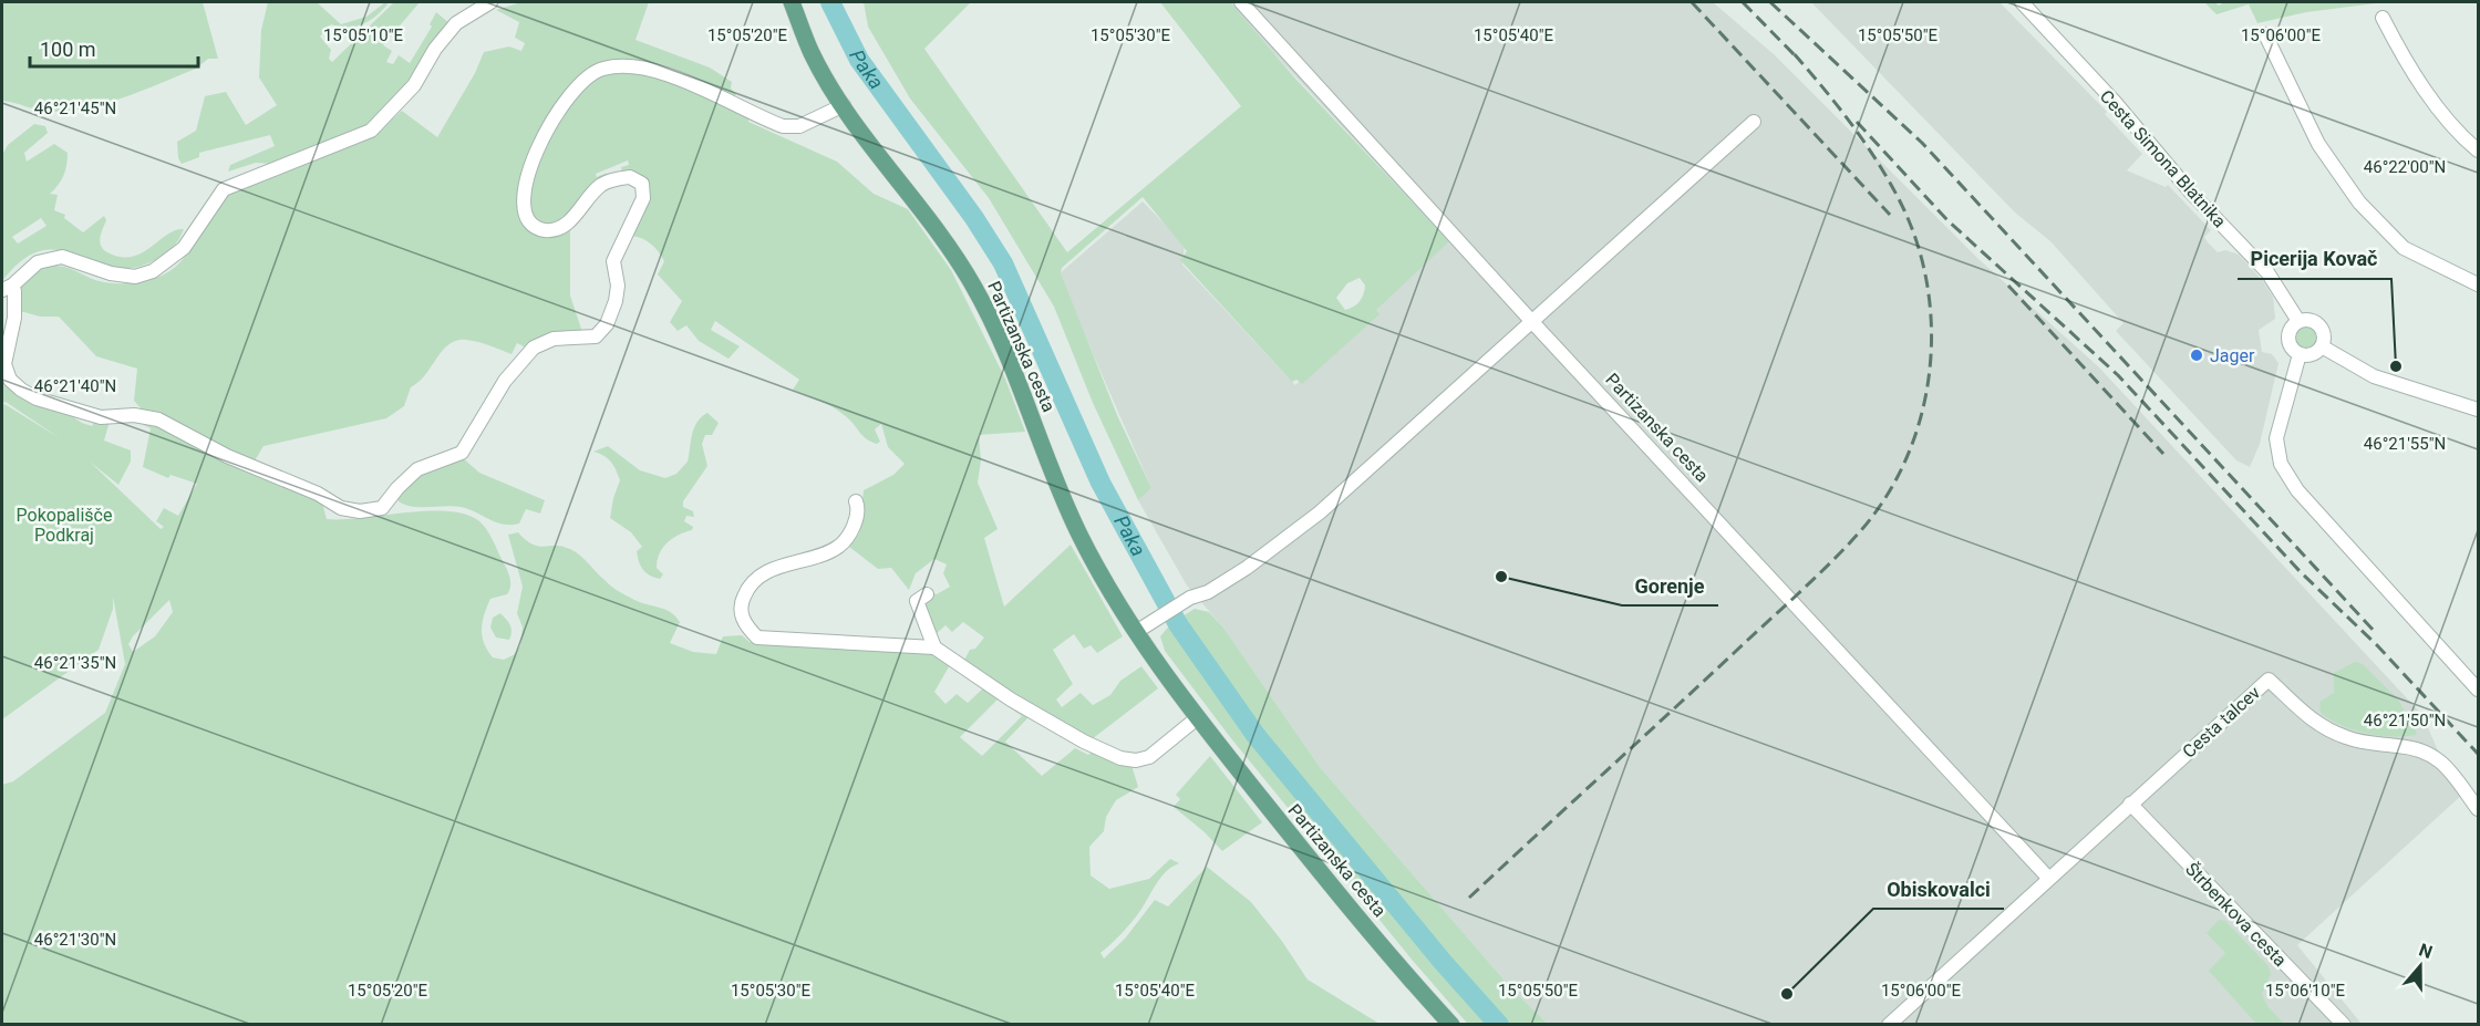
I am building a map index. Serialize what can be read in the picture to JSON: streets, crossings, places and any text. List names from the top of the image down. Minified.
{"streets":{"main road":["Partizanska cesta"],"street":["Cesta Simona Blatnika","Cesta talcev","Štrbenkova cesta"]},"crossings":[["Cesta talcev","Štrbenkova cesta"]],"water":["Paka"],"parks":["Pokopališče Podkraj"],"places":["Jager","Picerija Kovač","Gorenje","Obiskovalci"],"scale_bar":"100 m","north":"top","coordinates":["15°05'50\"E","15°06'00\"E","15°05'10\"E","15°05'20\"E","15°05'30\"E","15°05'40\"E","46°21'45\"N","46°22'00\"N","46°21'40\"N","46°21'55\"N","46°21'35\"N","46°21'50\"N","46°21'30\"N","15°06'10\"E"]}
